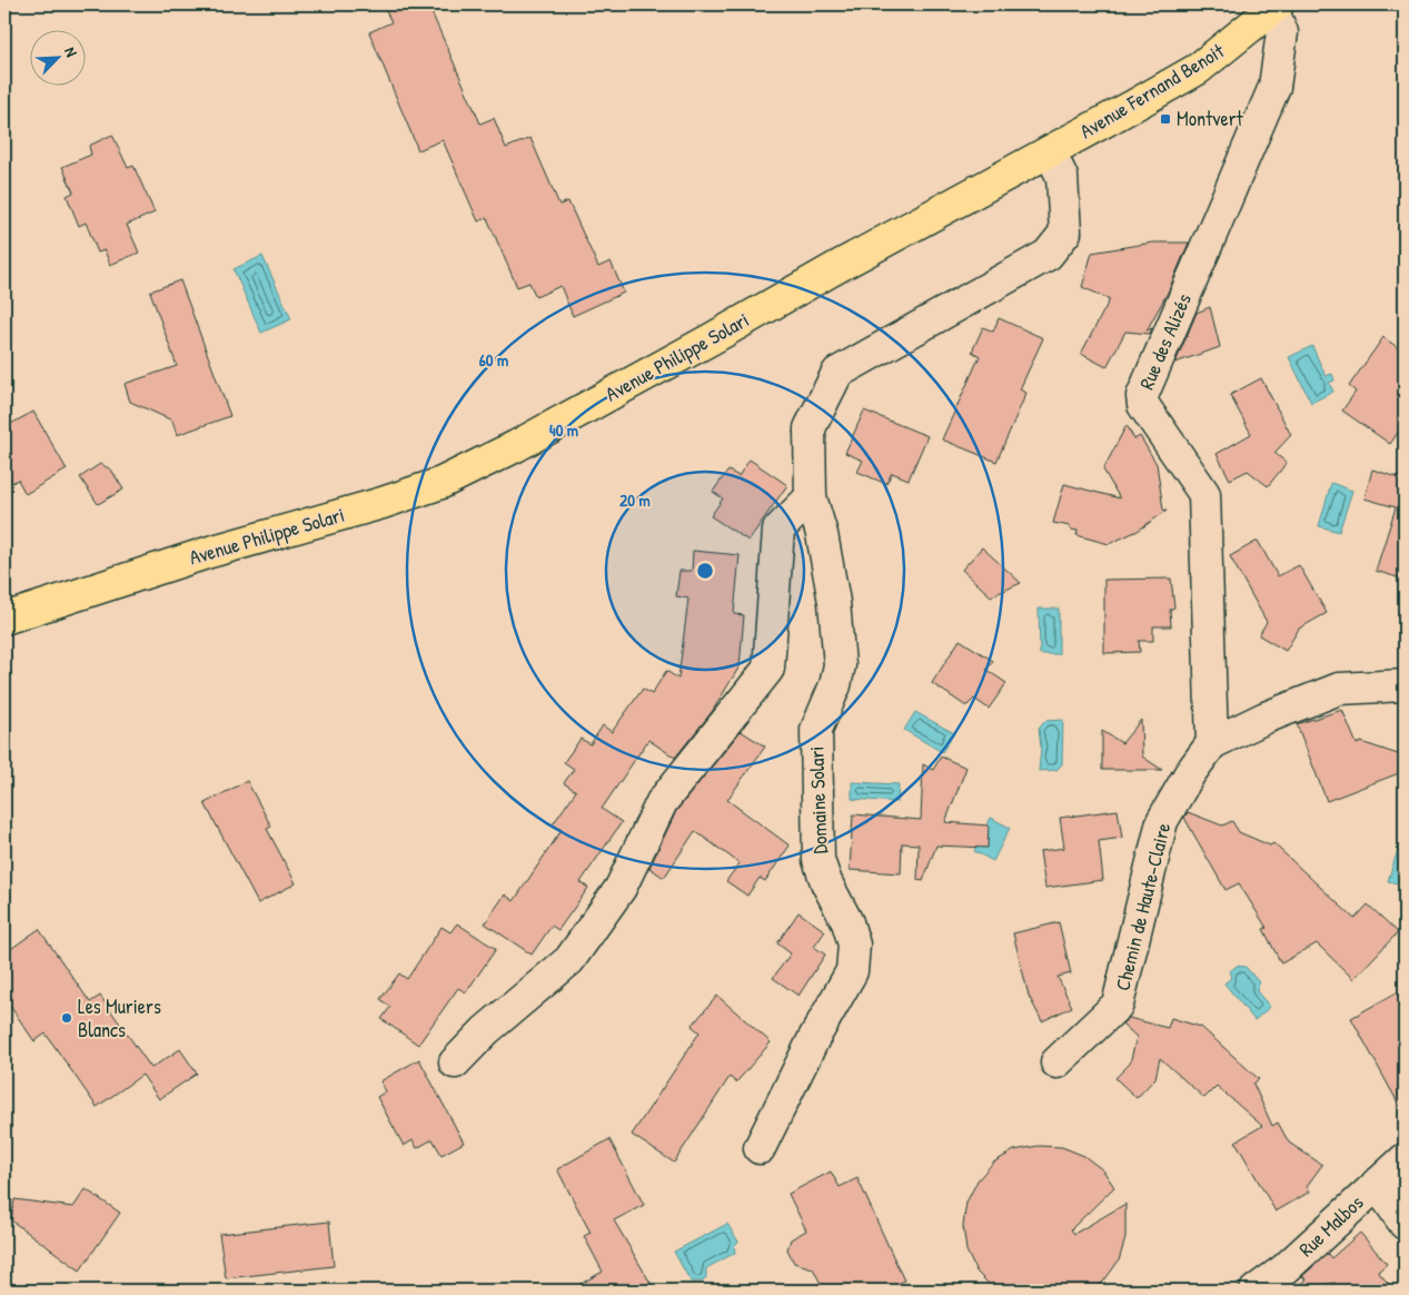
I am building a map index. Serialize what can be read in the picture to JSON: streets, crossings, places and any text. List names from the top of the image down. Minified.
{"streets":{"main road":["Avenue Fernand Benoit","Avenue Philippe Solari"],"street":["Rue des Alizés","Domaine Solari","Chemin de Haute-Claire","Rue Malbos"]},"crossings":[["Avenue Fernand Benoit","Rue des Alizés"],["Avenue Fernand Benoit","Avenue Philippe Solari"],["Avenue Fernand Benoit","Domaine Solari"],["Rue des Alizés","Chemin de Haute-Claire"],["Avenue Philippe Solari","Domaine Solari"]],"places":{"transit":["Montvert"],"other":["Les Muriers Blancs"]},"north":"top right","rings":["60 m","40 m","20 m"]}
